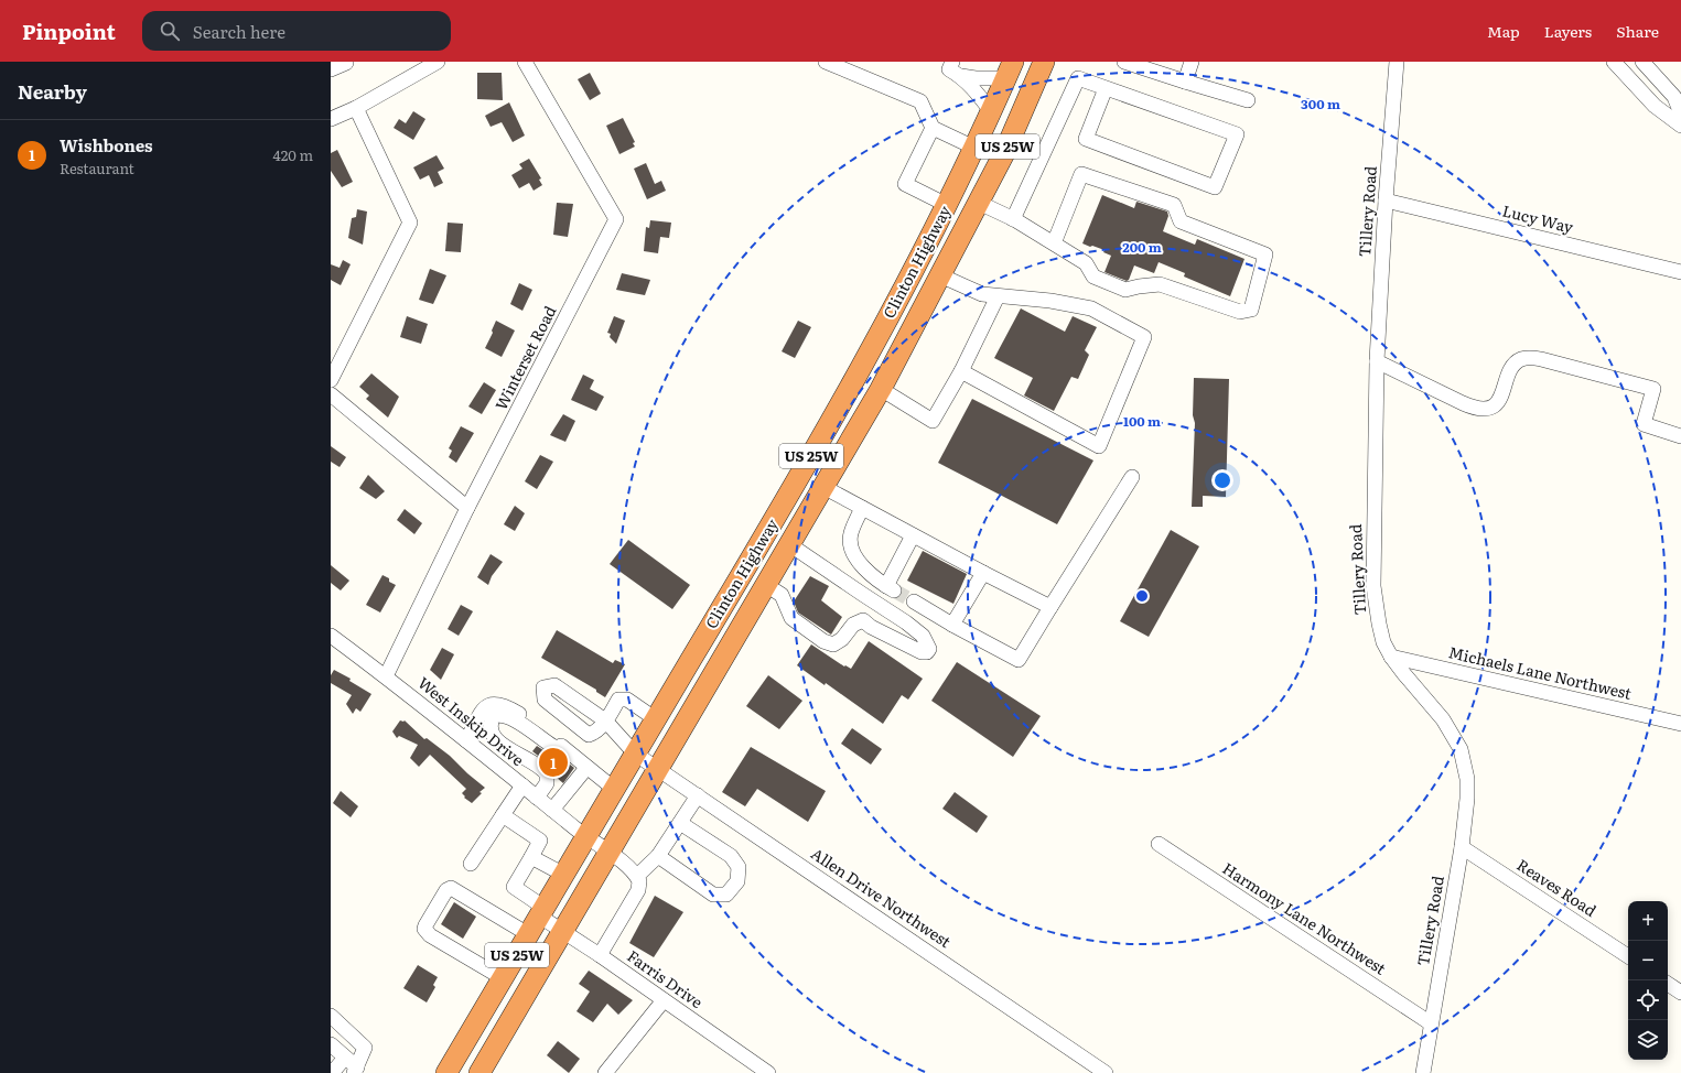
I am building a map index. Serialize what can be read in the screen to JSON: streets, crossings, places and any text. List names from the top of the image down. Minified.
{"streets":{"highway":["US 25W","Clinton Highway"],"street":["Tillery Road","Lucy Way","Winterset Road","Michaels Lane Northwest","West Inskip Drive","Reaves Road","Allen Drive Northwest","Harmony Lane Northwest","Farris Drive"]},"crossings":[["Tillery Road","Lucy Way"],["Tillery Road","Michaels Lane Northwest"],["Tillery Road","Reaves Road"],["Tillery Road","Harmony Lane Northwest"],["Clinton Highway","West Inskip Drive"],["Clinton Highway","Allen Drive Northwest"],["Clinton Highway","Farris Drive"],["Winterset Road","West Inskip Drive"]],"page":{"header":"Pinpoint","search":"Search here","nav":["Map","Layers","Share"],"heading":"Nearby","list":[{"mark":"1","name":"Wishbones","note":"Restaurant","value":"420 m"}],"pins":"1","map_buttons":["+","−"]},"rings":["300 m","200 m","100 m"]}
